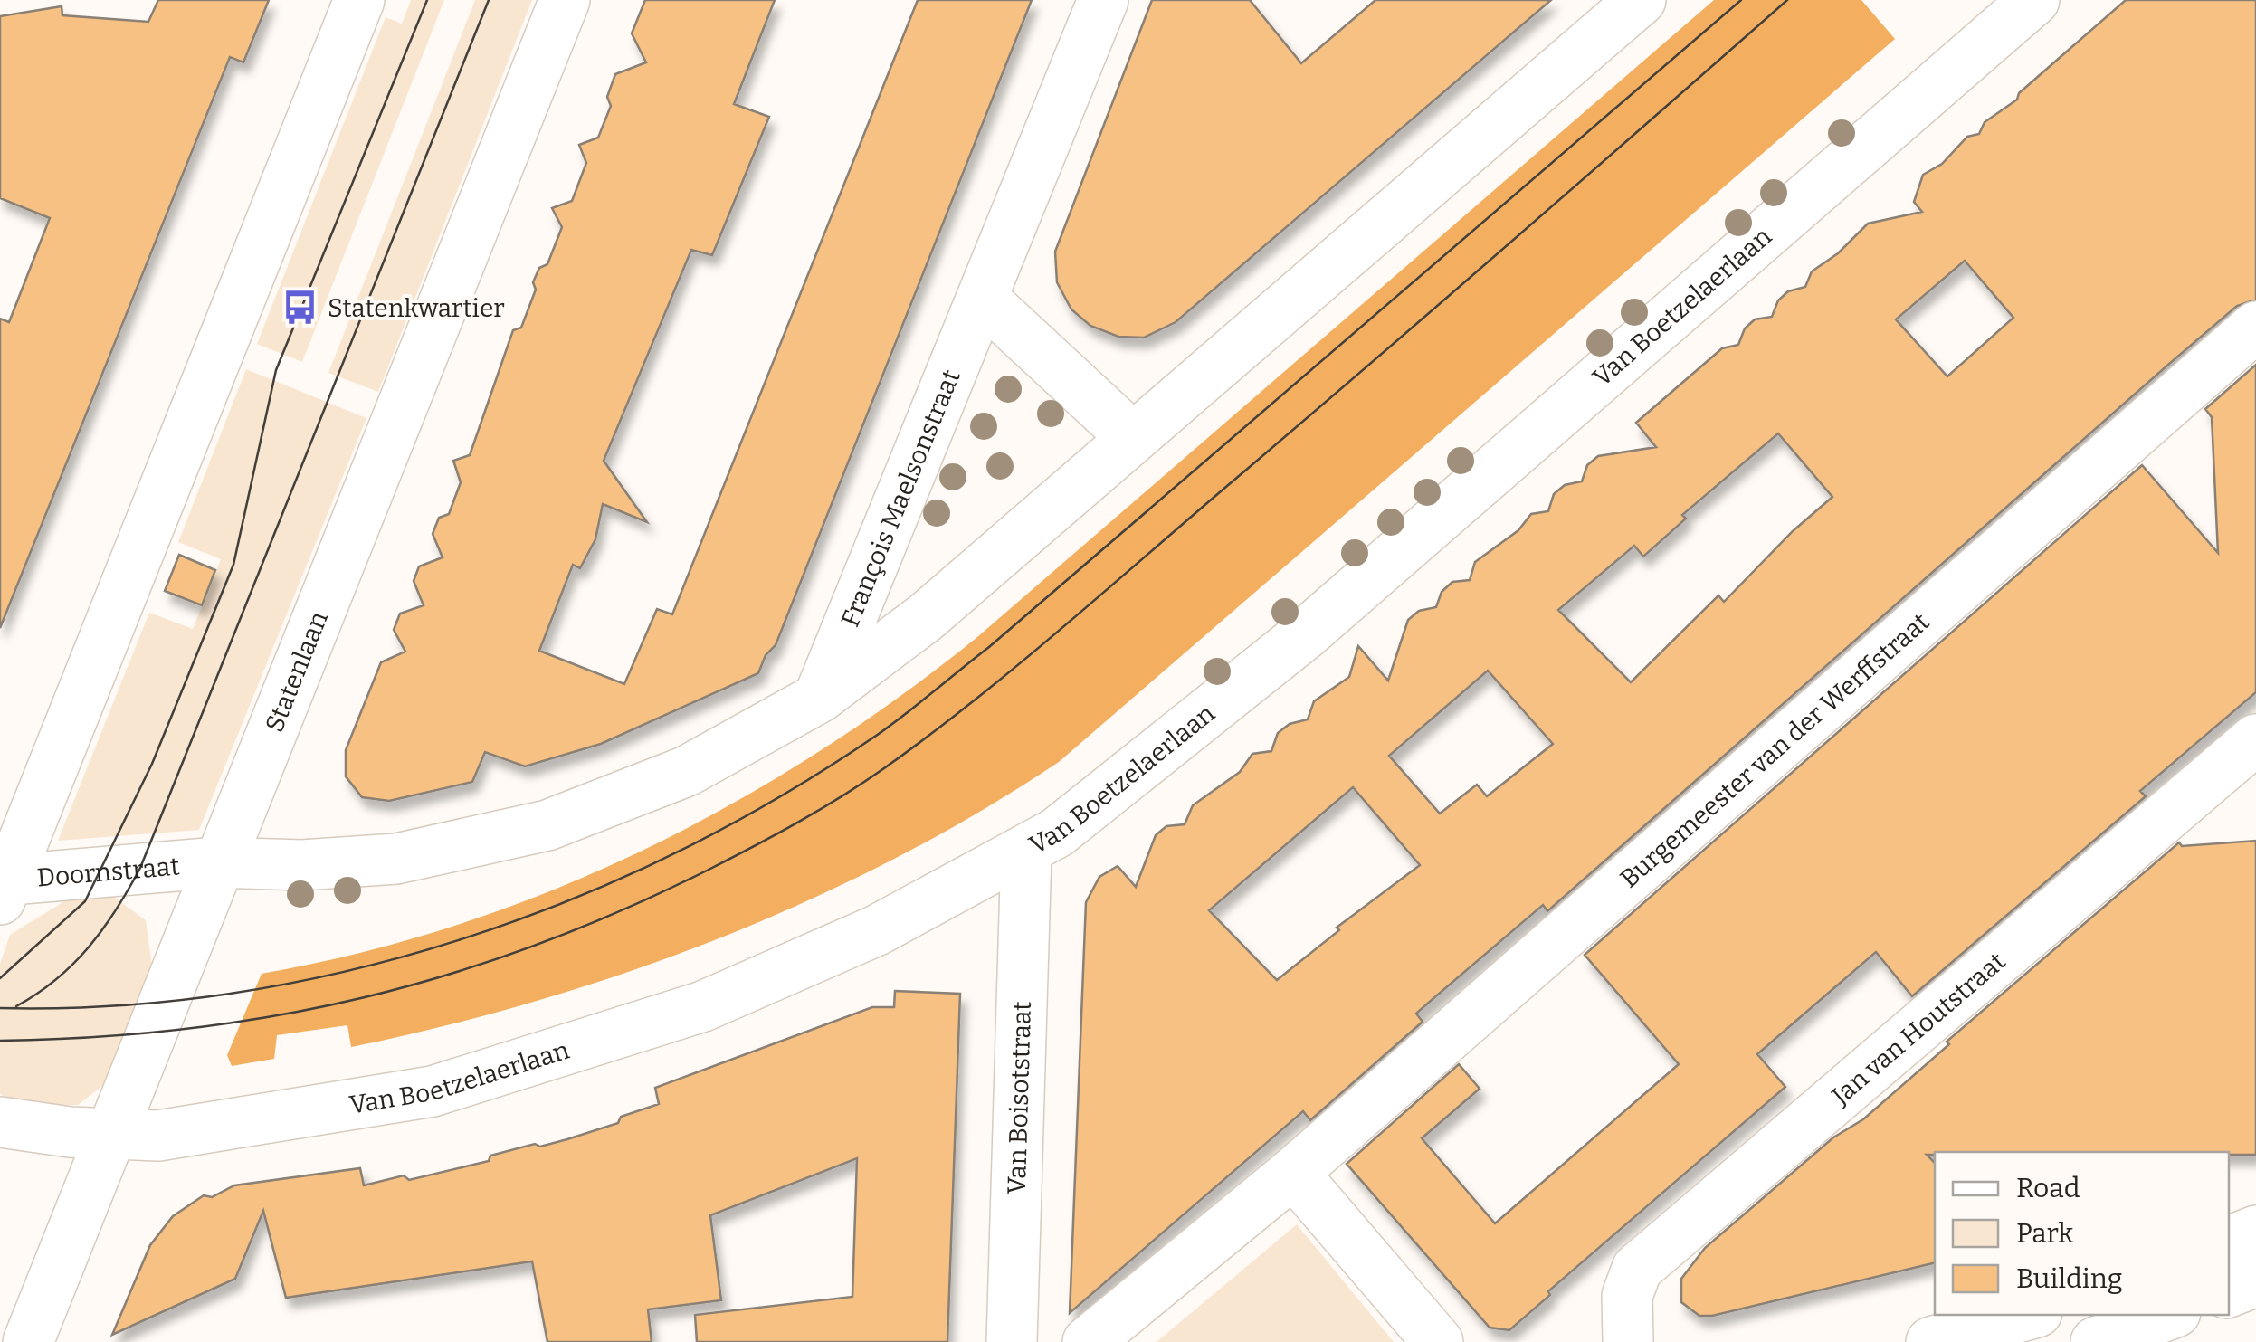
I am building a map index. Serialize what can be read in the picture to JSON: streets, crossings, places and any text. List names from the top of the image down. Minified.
{"streets":{"street":["Van Boetzelaerlaan","François Maelsonstraat","Statenlaan","Burgemeester van der Werffstraat","Doornstraat","Jan van Houtstraat","Van Boisotstraat"]},"crossings":[["Van Boetzelaerlaan","Statenlaan"],["Van Boetzelaerlaan","Van Boisotstraat"],["Statenlaan","Doornstraat"]],"places":{"bus stop":["Statenkwartier"]},"legend":["Road","Park","Building"]}
